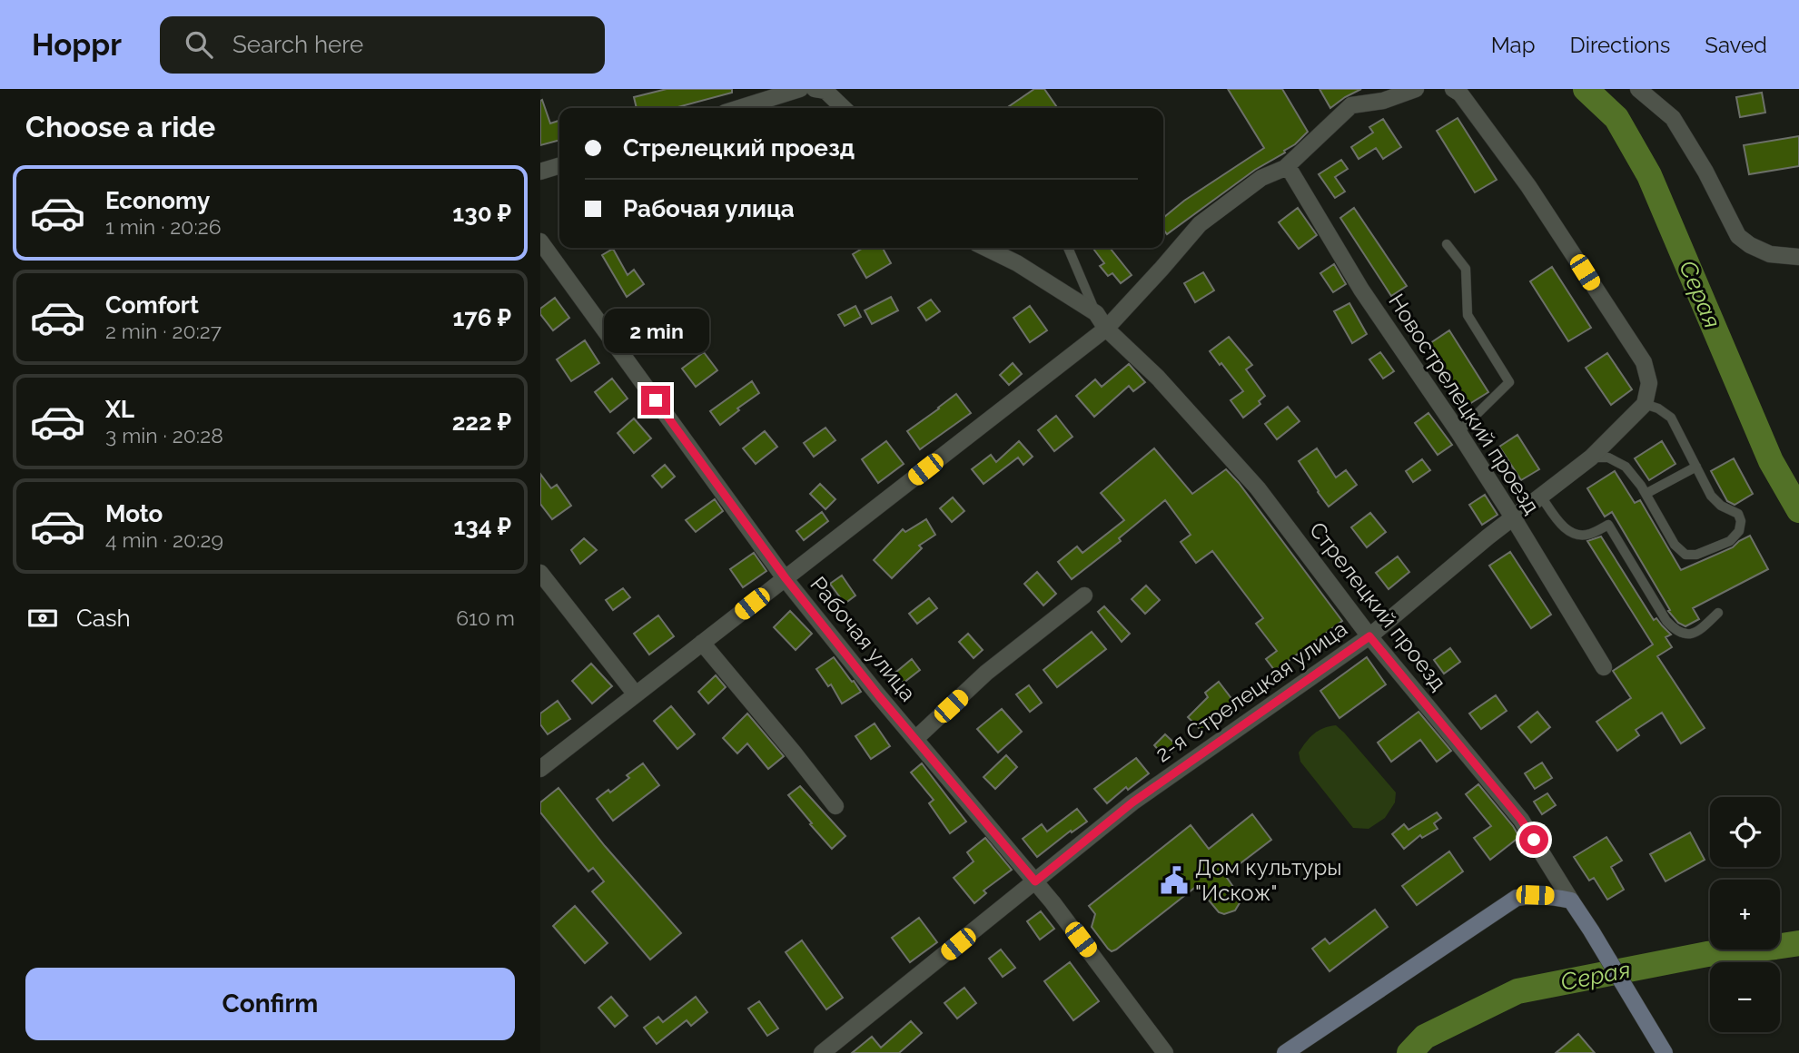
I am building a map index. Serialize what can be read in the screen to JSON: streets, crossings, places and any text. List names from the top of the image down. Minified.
{"streets":{"street":["Новострелецкий проезд","Стрелецкий проезд","Рабочая улица","2-я Стрелецкая улица"]},"crossings":[["Новострелецкий проезд","2-я Стрелецкая улица"],["Стрелецкий проезд","2-я Стрелецкая улица"],["Рабочая улица","2-я Стрелецкая улица"]],"water":["Серая"],"places":{"public building":["Дом культуры \"Искож\""]},"page":{"header":"Hoppr","search":"Search here","nav":["Map","Directions","Saved"],"heading":"Choose a ride","banner":["Стрелецкий проезд","Рабочая улица"],"list":[{"name":"Economy","note":"1 min · 20:26","value":"130 ₽"},{"name":"Comfort","note":"2 min · 20:27","value":"176 ₽"},{"name":"XL","note":"3 min · 20:28","value":"222 ₽"},{"name":"Moto","note":"4 min · 20:29","value":"134 ₽"}],"bubble":"2 min","pay":["Cash","610 m"],"map_buttons":["+","−"],"buttons":"Confirm"}}
